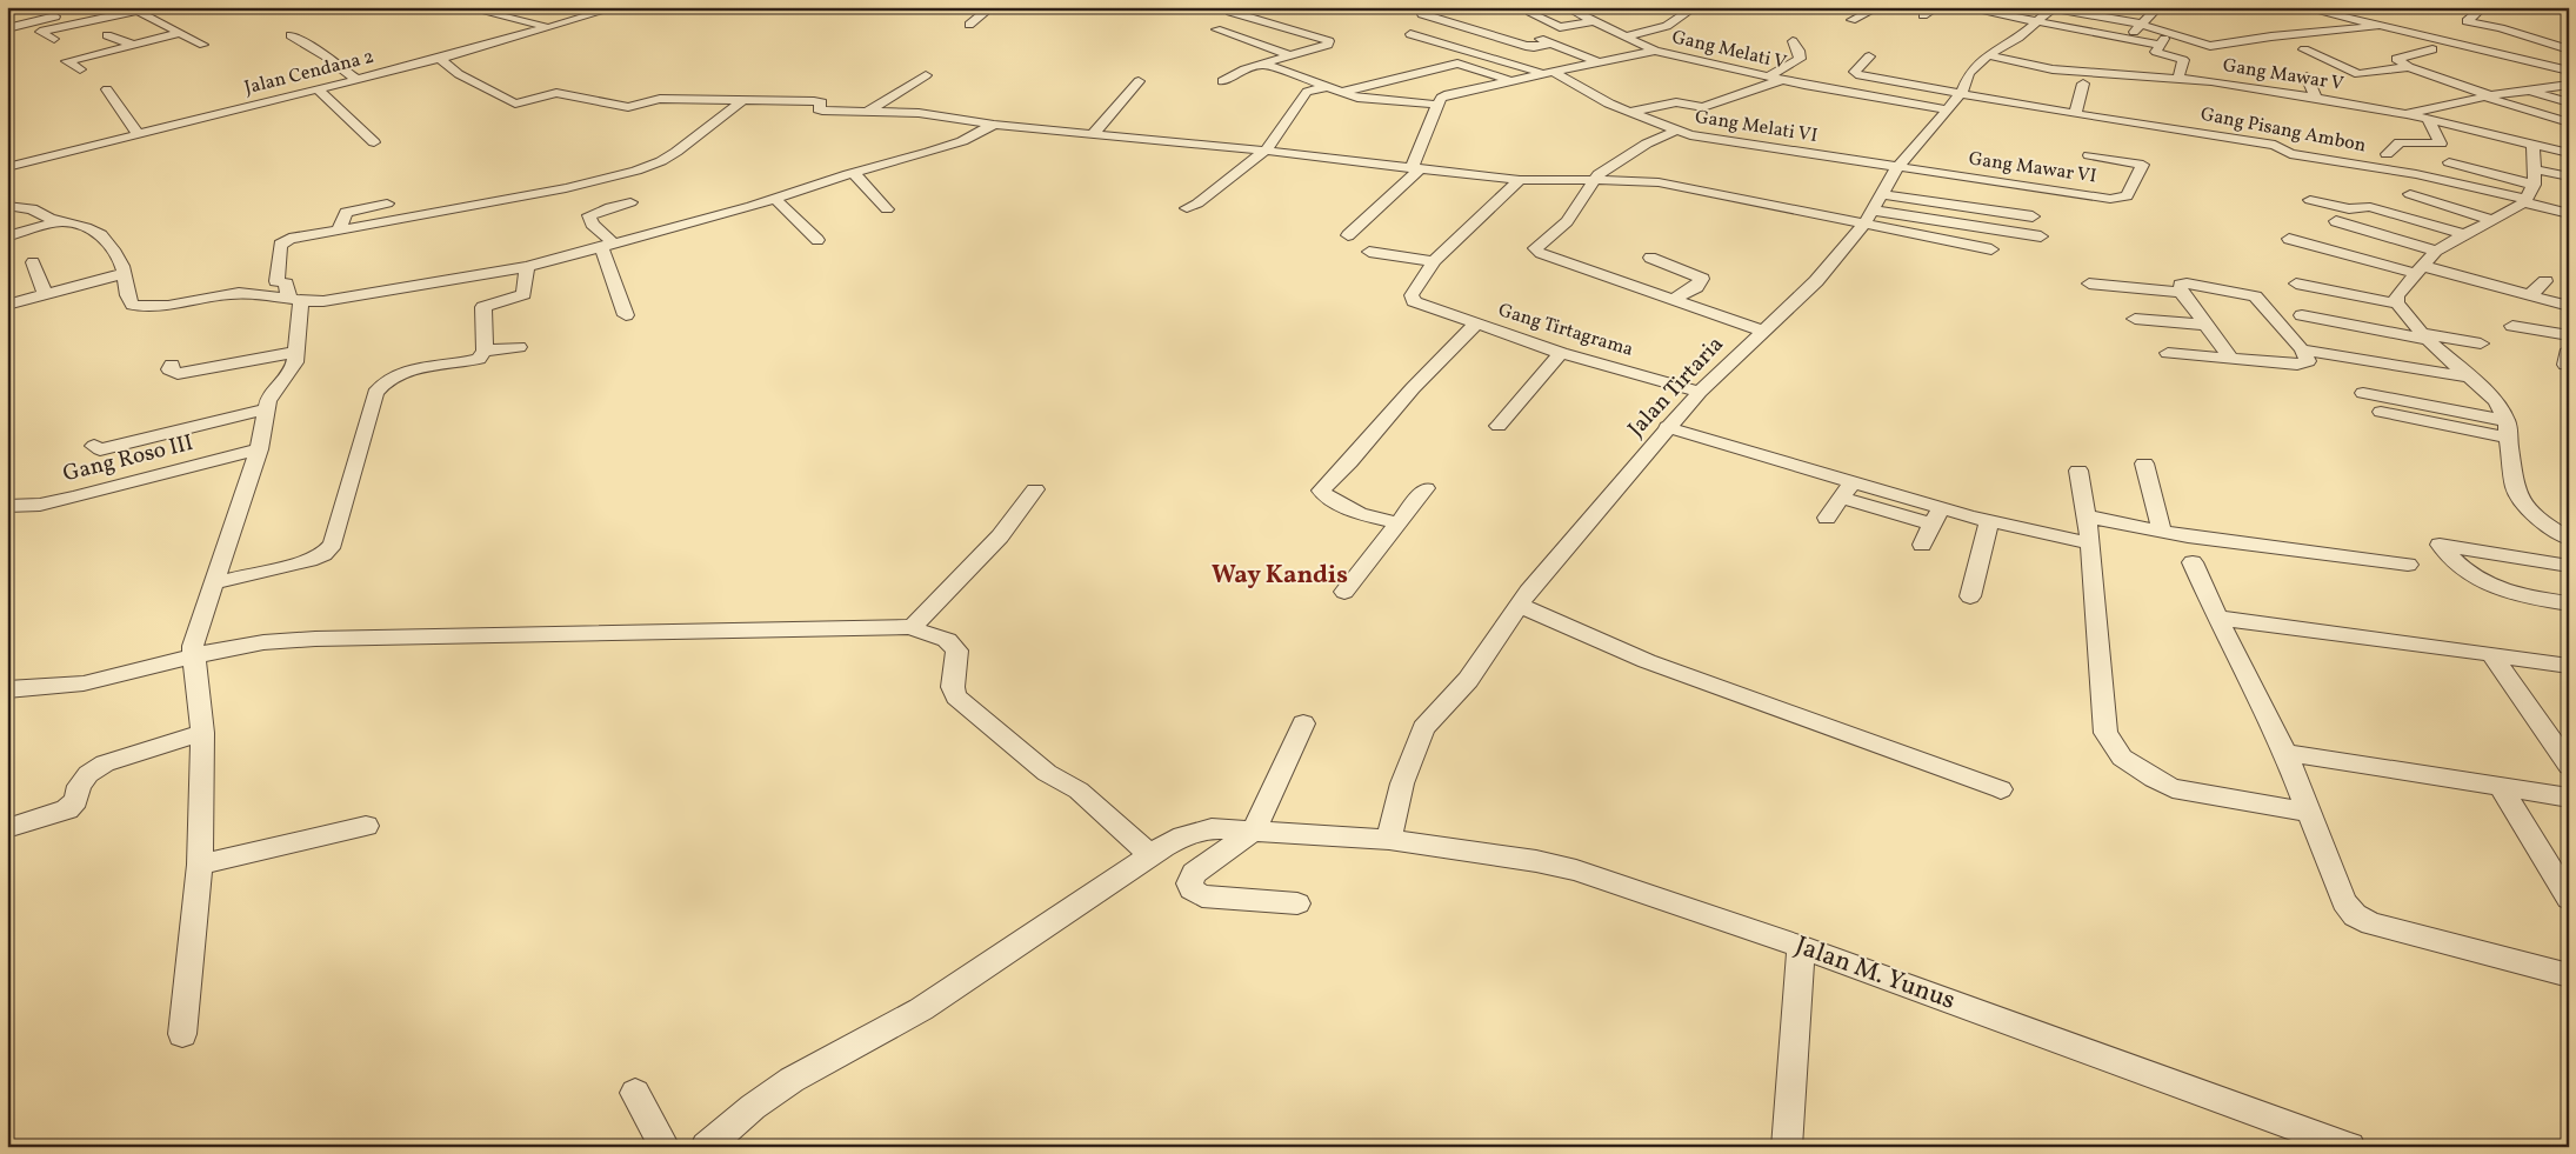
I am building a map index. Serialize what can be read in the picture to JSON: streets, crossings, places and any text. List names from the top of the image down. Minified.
{"streets":{"street":["Gang Melati V","Jalan Cendana 2","Gang Mawar V","Gang Melati VI","Gang Pisang Ambon","Gang Mawar VI","Gang Tirtagrama","Jalan Tirtaria","Gang Roso III","Jalan M. Yunus"]},"crossings":[["Gang Melati V","Gang Melati VI"],["Gang Melati V","Jalan Tirtaria"],["Gang Mawar V","Jalan Tirtaria"],["Gang Melati VI","Gang Mawar VI"],["Gang Melati VI","Jalan Tirtaria"],["Gang Pisang Ambon","Jalan Tirtaria"],["Gang Mawar VI","Jalan Tirtaria"],["Gang Tirtagrama","Jalan Tirtaria"],["Jalan Tirtaria","Jalan M. Yunus"]],"districts":["Way Kandis"]}
